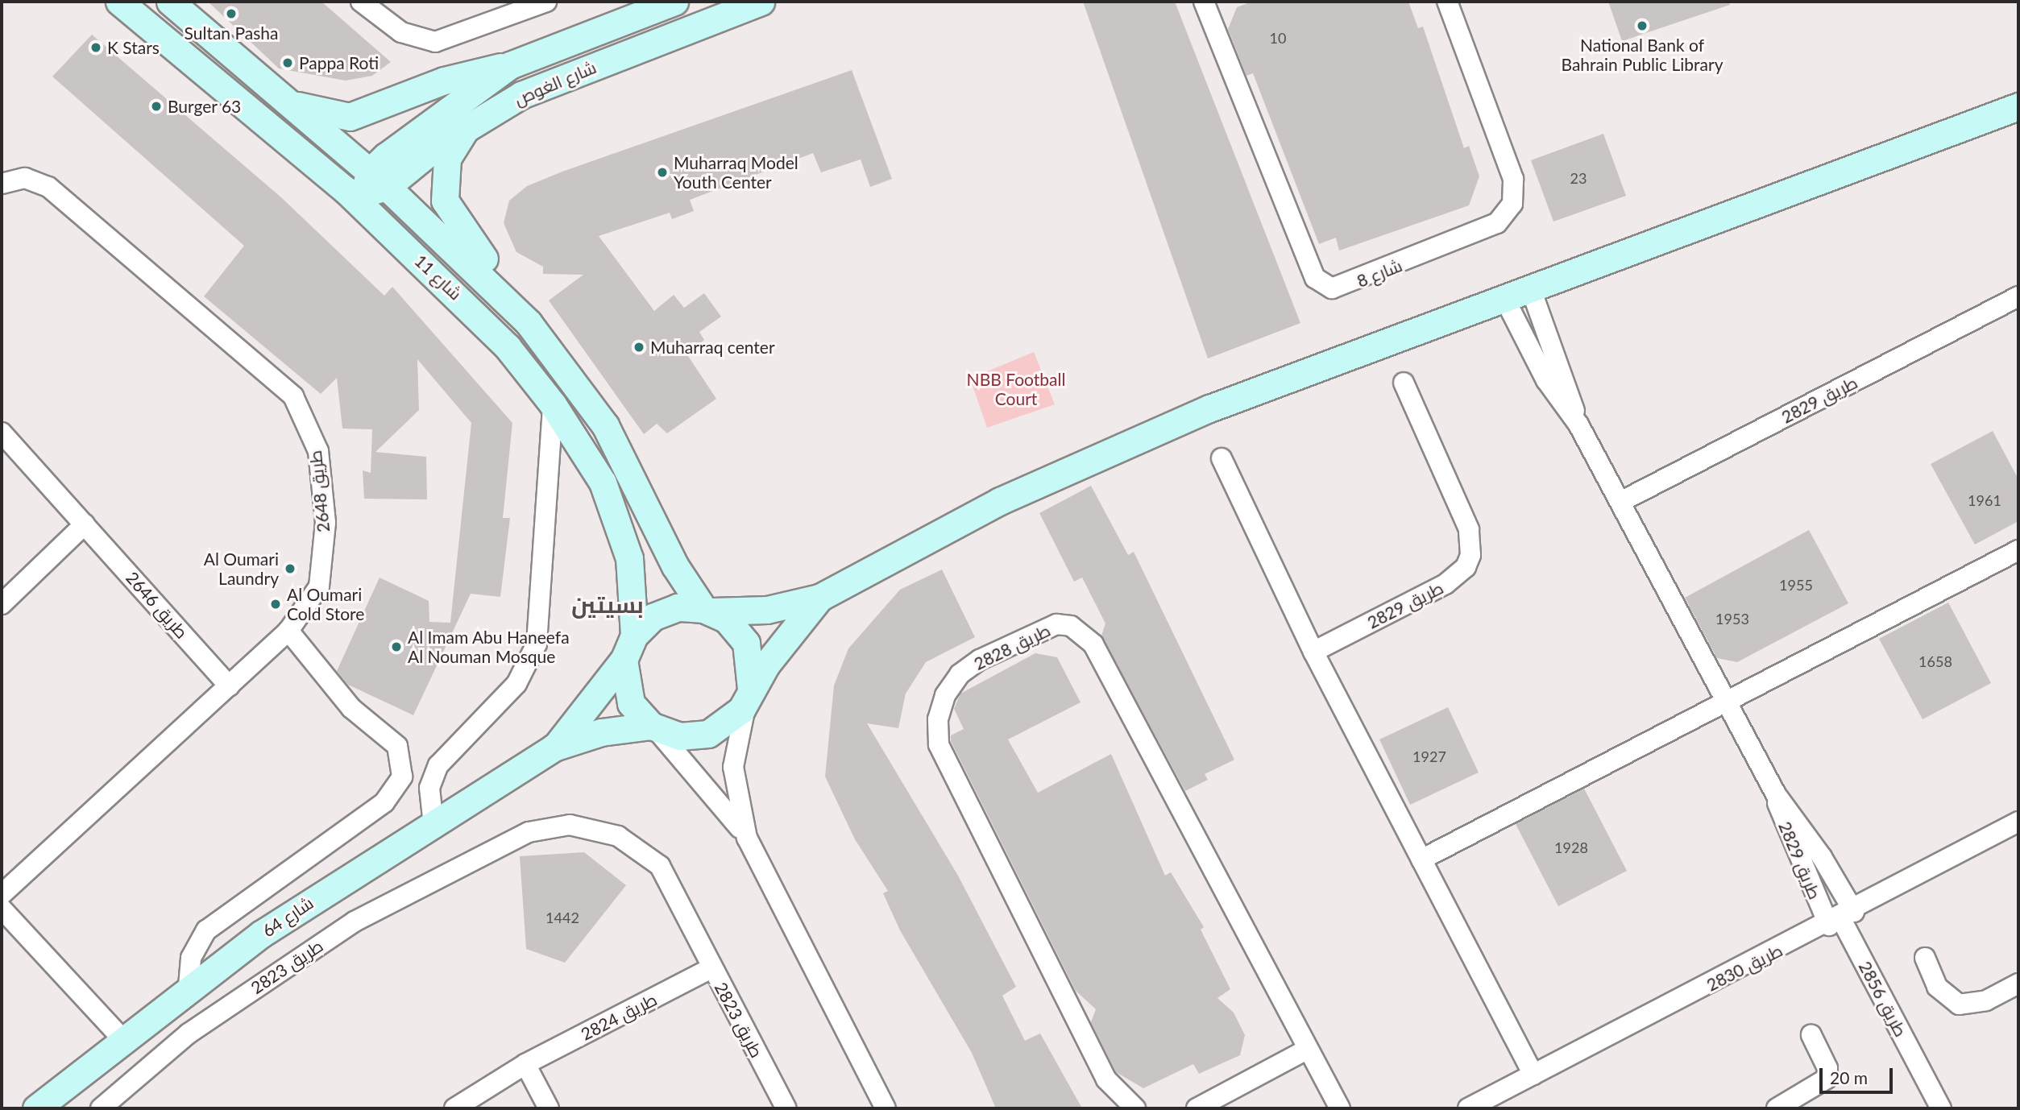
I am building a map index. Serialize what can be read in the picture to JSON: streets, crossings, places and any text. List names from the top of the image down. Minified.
{"streets":{"street":["شارع الغوص","شارع 8","شارع 11","طريق 2829","طريق 2648","طريق 2646","طريق 2828","شارع 64","طريق 2823","طريق 2830","طريق 2856","طريق 2824"]},"crossings":[["شارع الغوص","شارع 11"],["شارع 11","شارع 64"],["طريق 2829","طريق 2830"],["طريق 2829","طريق 2856"],["طريق 2648","طريق 2646"],["طريق 2823","طريق 2824"],["طريق 2830","طريق 2856"]],"districts":["بسيتين"],"parks":["NBB Football Court"],"places":["Sultan Pasha","National Bank of Bahrain Public Library","K Stars","Pappa Roti","Burger 63","Muharraq Model Youth Center","Muharraq center","Al Oumari Laundry","Al Oumari Cold Store","Al Imam Abu Haneefa Al Nouman Mosque"],"house_numbers":["10","23","1961","1955","1953","1658","1927","1928","1442"],"scale_bar":"20 m"}
